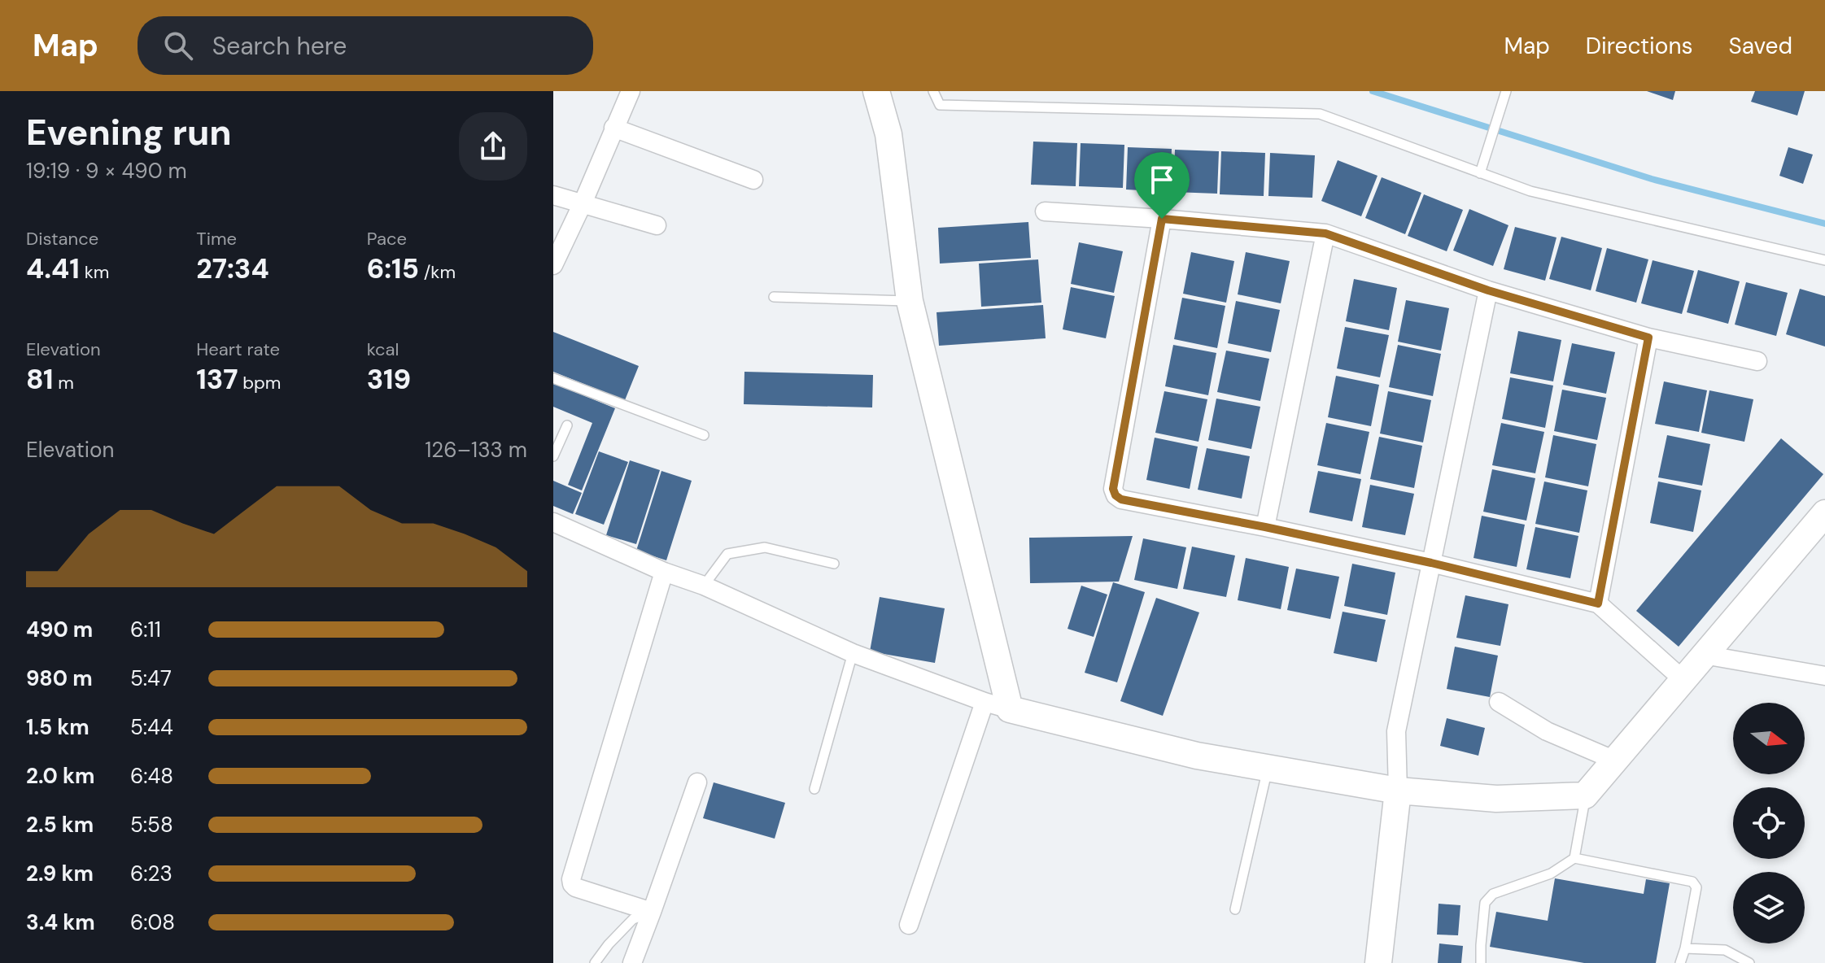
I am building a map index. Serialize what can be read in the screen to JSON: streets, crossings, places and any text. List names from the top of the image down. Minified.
{"north":"right","page":{"header":"Map","search":"Search here","nav":["Map","Directions","Saved"],"heading":["Evening run","19:19 · 9 × 490 m"],"stats":[["Distance","4.41 km"],["Time","27:34"],["Pace","6:15 /km"],["Elevation","81 m"],["Heart rate","137 bpm"],["kcal","319"]],"chart":["Elevation","126–133 m"],"list":[{"name":"490 m","note":"6:11"},{"name":"980 m","note":"5:47"},{"name":"1.5 km","note":"5:44"},{"name":"2.0 km","note":"6:48"},{"name":"2.5 km","note":"5:58"},{"name":"2.9 km","note":"6:23"},{"name":"3.4 km","note":"6:08"}]}}
